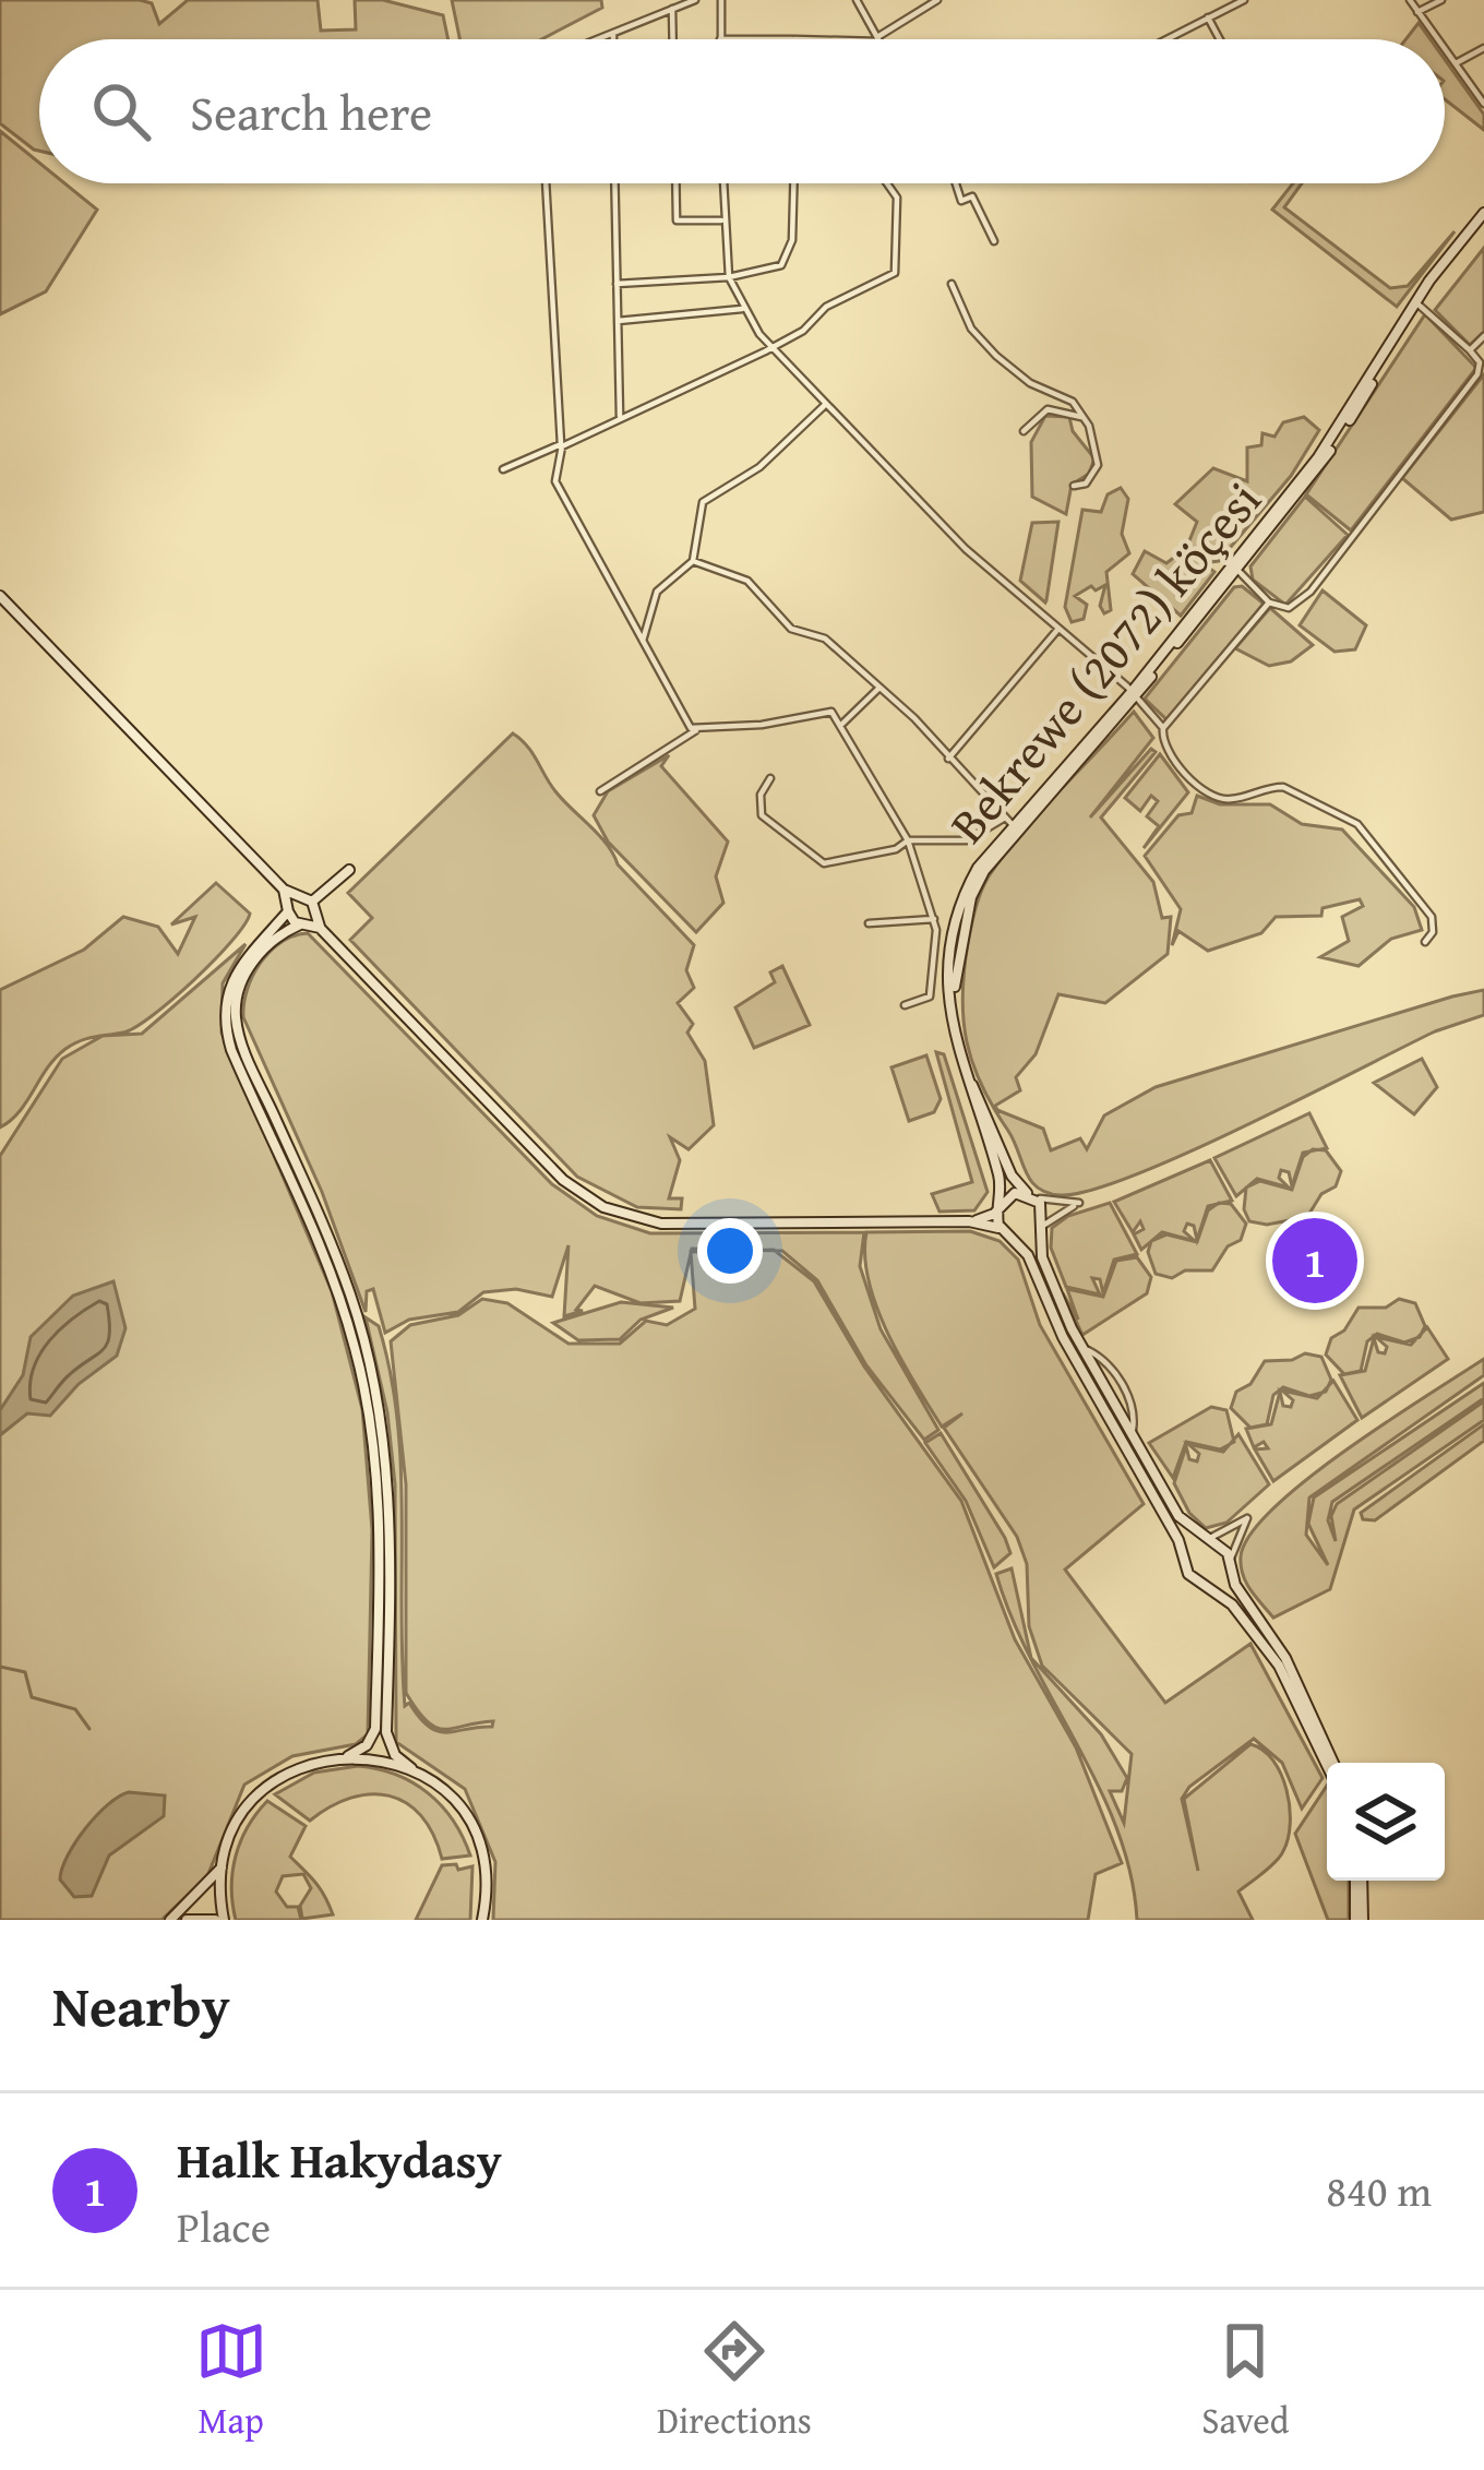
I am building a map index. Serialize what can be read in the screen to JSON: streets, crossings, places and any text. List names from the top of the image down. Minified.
{"streets":{"main road":["Bekrewe (2072) köçesi"]},"page":{"search":"Search here","pins":"1","heading":"Nearby","list":[{"mark":"1","name":"Halk Hakydasy","note":"Place","value":"840 m"}],"nav":["Map","Directions","Saved"]}}
